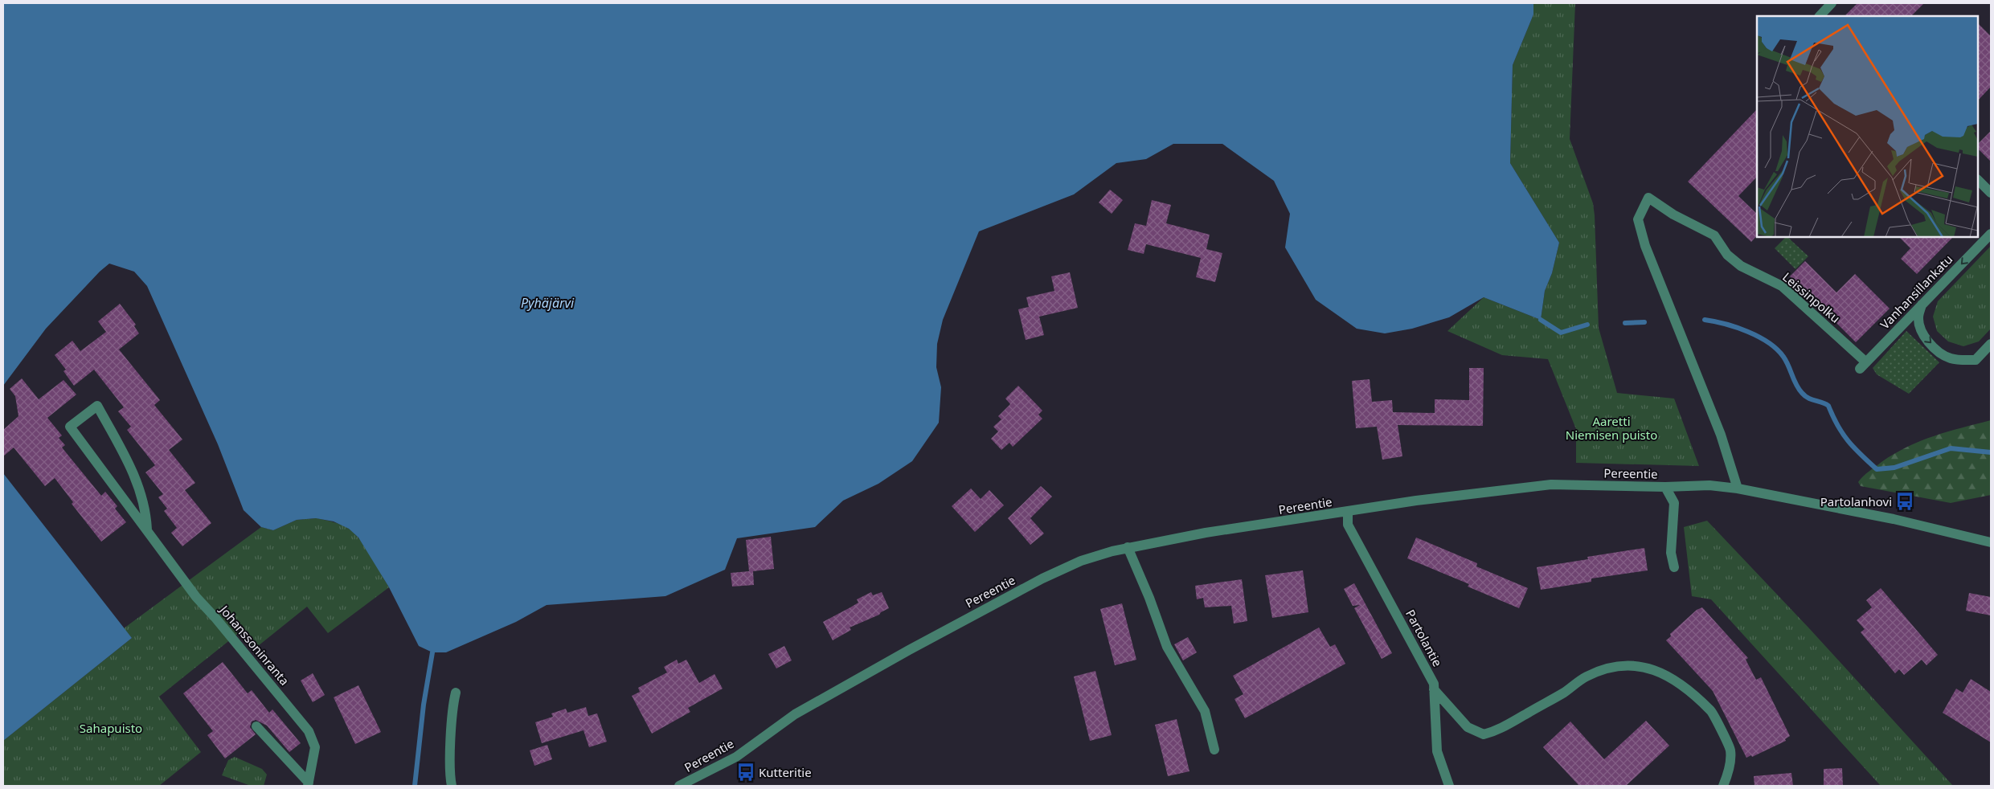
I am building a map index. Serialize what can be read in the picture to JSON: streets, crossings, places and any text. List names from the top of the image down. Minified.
{"streets":{"street":["Vanhansillankatu","Leissinpolku","Pereentie","Partolantie","Johanssoninranta"]},"crossings":[["Vanhansillankatu","Leissinpolku"],["Leissinpolku","Pereentie"],["Pereentie","Partolantie"]],"one_way":["Vanhansillankatu"],"water":["Pyhäjärvi"],"parks":["Aaretti Niemisen puisto","Sahapuisto"],"places":{"bus stop":["Partolanhovi","Kutteritie"]}}
